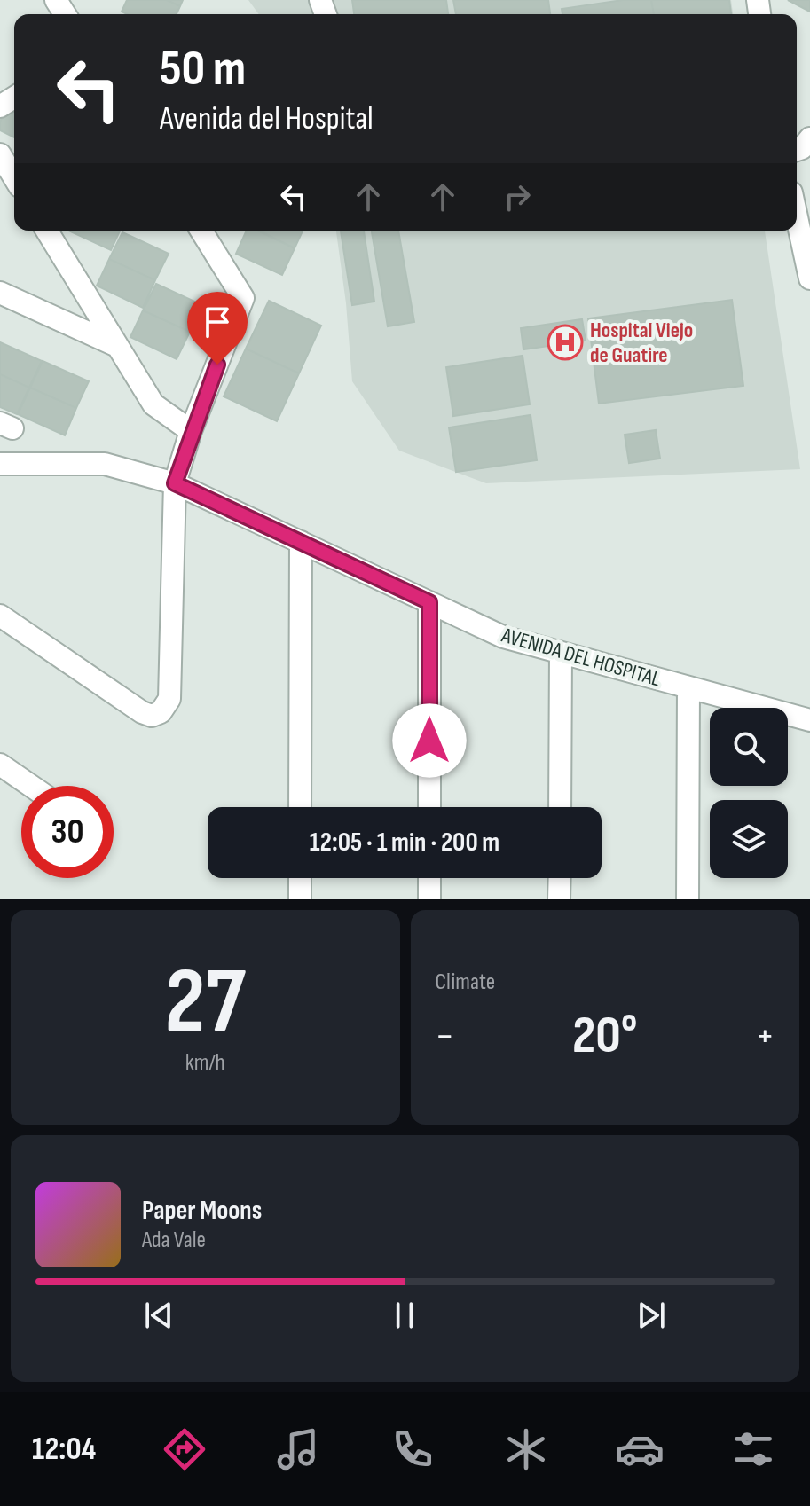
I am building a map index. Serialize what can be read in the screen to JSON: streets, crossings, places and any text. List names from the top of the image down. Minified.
{"streets":{"street":["AVENIDA DEL HOSPITAL"]},"places":{"hospital":["Hospital Viejo de Guatire"]},"page":{"turn":["50 m","Avenida del Hospital"],"limit":"30","trip":"12:05 · 1 min · 200 m","tile":[["27","km/h"],"Climate"],"heat":["−","20°","+"],"song":["Paper Moons","Ada Vale"],"tabs":"12:04"}}
